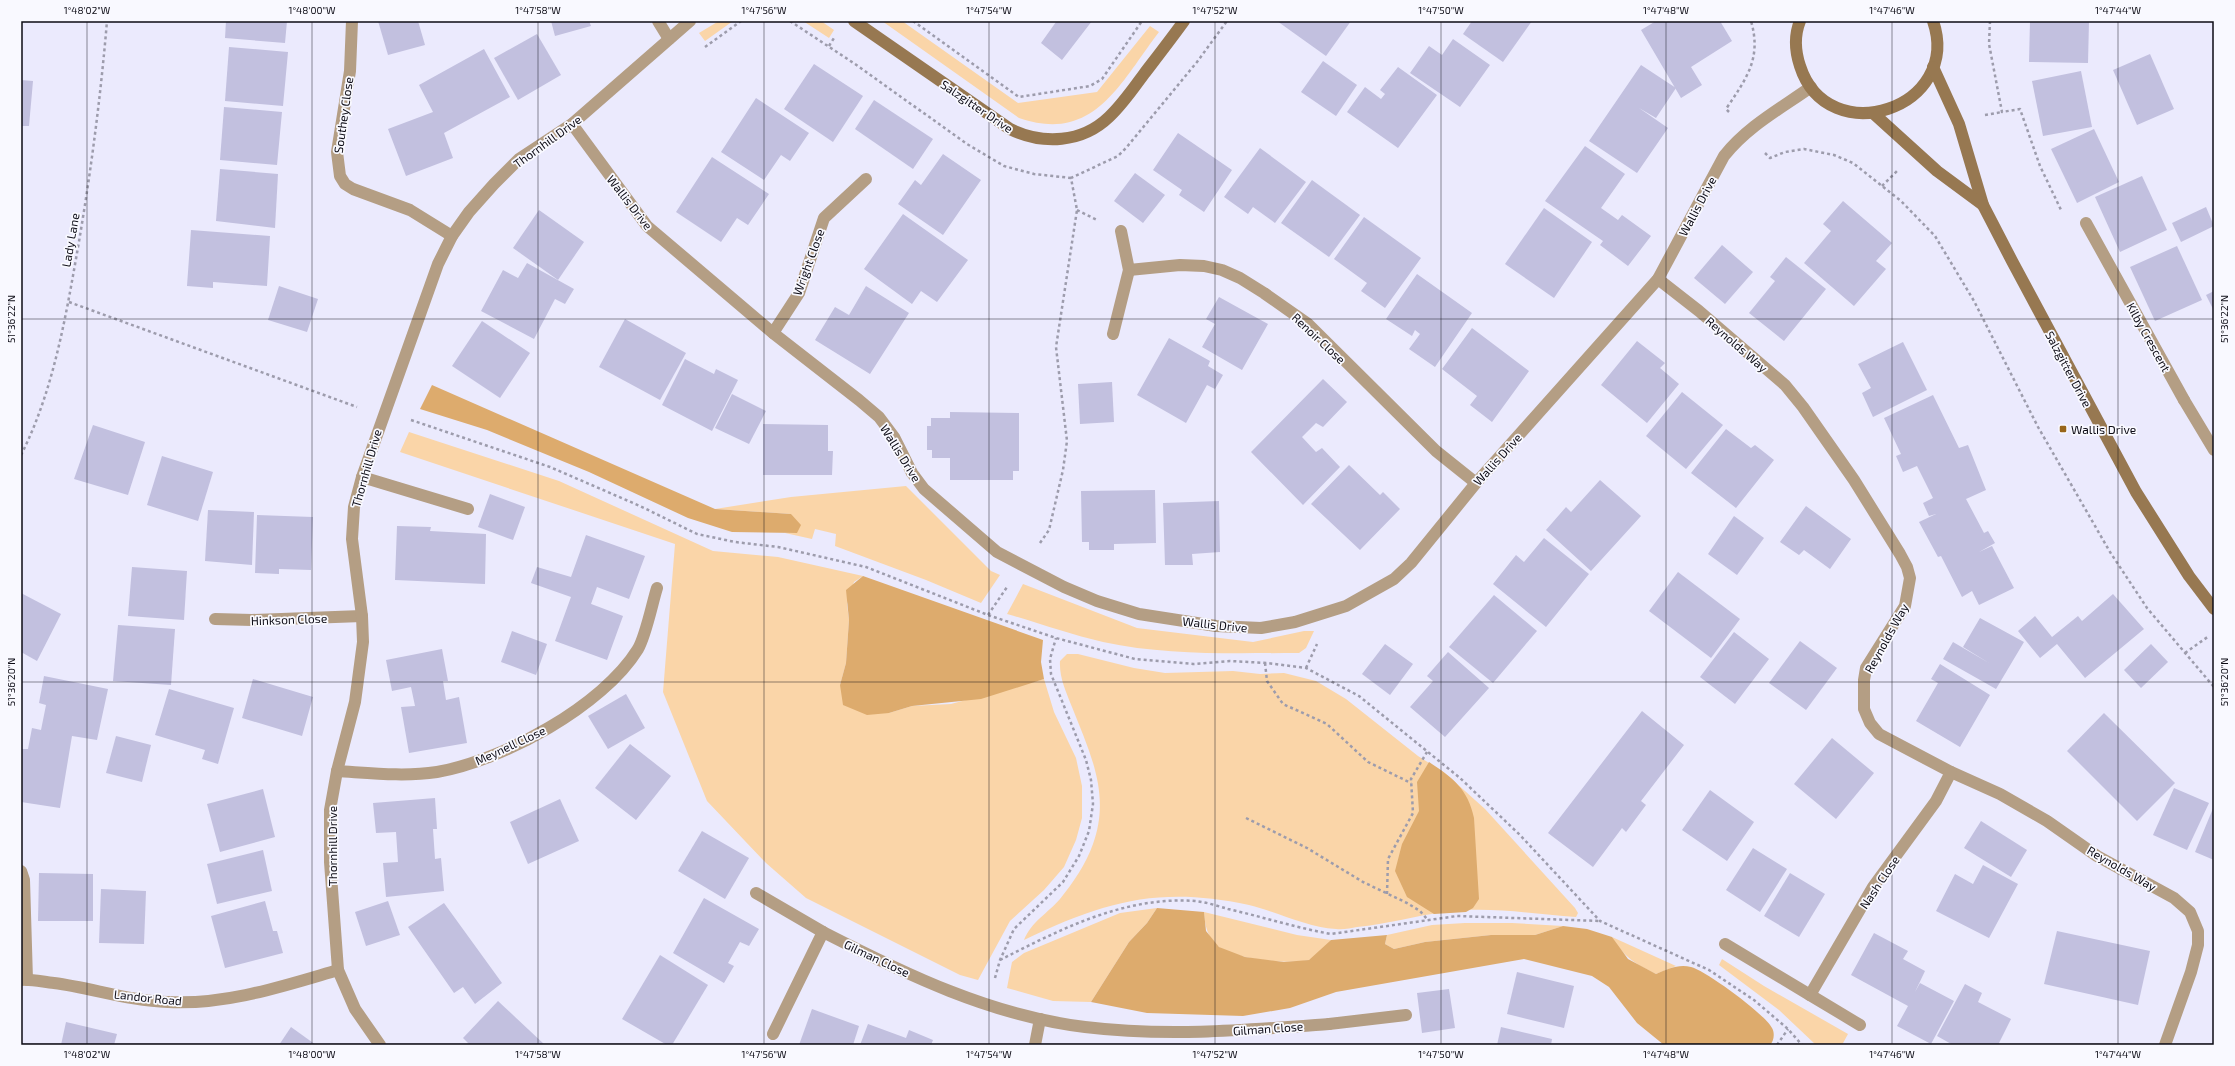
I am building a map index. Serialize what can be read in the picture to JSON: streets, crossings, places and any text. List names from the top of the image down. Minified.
{"streets":{"street":["Salzgitter Drive","Southey Close","Thornhill Drive","Wallis Drive","Wright Close","Kilby Crescent","Renoir Close","Reynolds Way","Hinkson Close","Meynell Close","Nash Close","Gilman Close","Landor Road"],"path":["Lady Lane"]},"crossings":[["Southey Close","Thornhill Drive"],["Thornhill Drive","Wallis Drive"],["Thornhill Drive","Hinkson Close"],["Thornhill Drive","Meynell Close"],["Thornhill Drive","Landor Road"],["Wallis Drive","Wright Close"],["Wallis Drive","Renoir Close"],["Wallis Drive","Reynolds Way"],["Reynolds Way","Nash Close"]],"places":{"transit":["Wallis Drive"]},"coordinates":["1°48'02\"W","1°48'00\"W","1°47'58\"W","1°47'56\"W","1°47'54\"W","1°47'52\"W","1°47'50\"W","1°47'48\"W","1°47'46\"W","1°47'44\"W","51°36'22\"N","51°36'20\"N"]}
